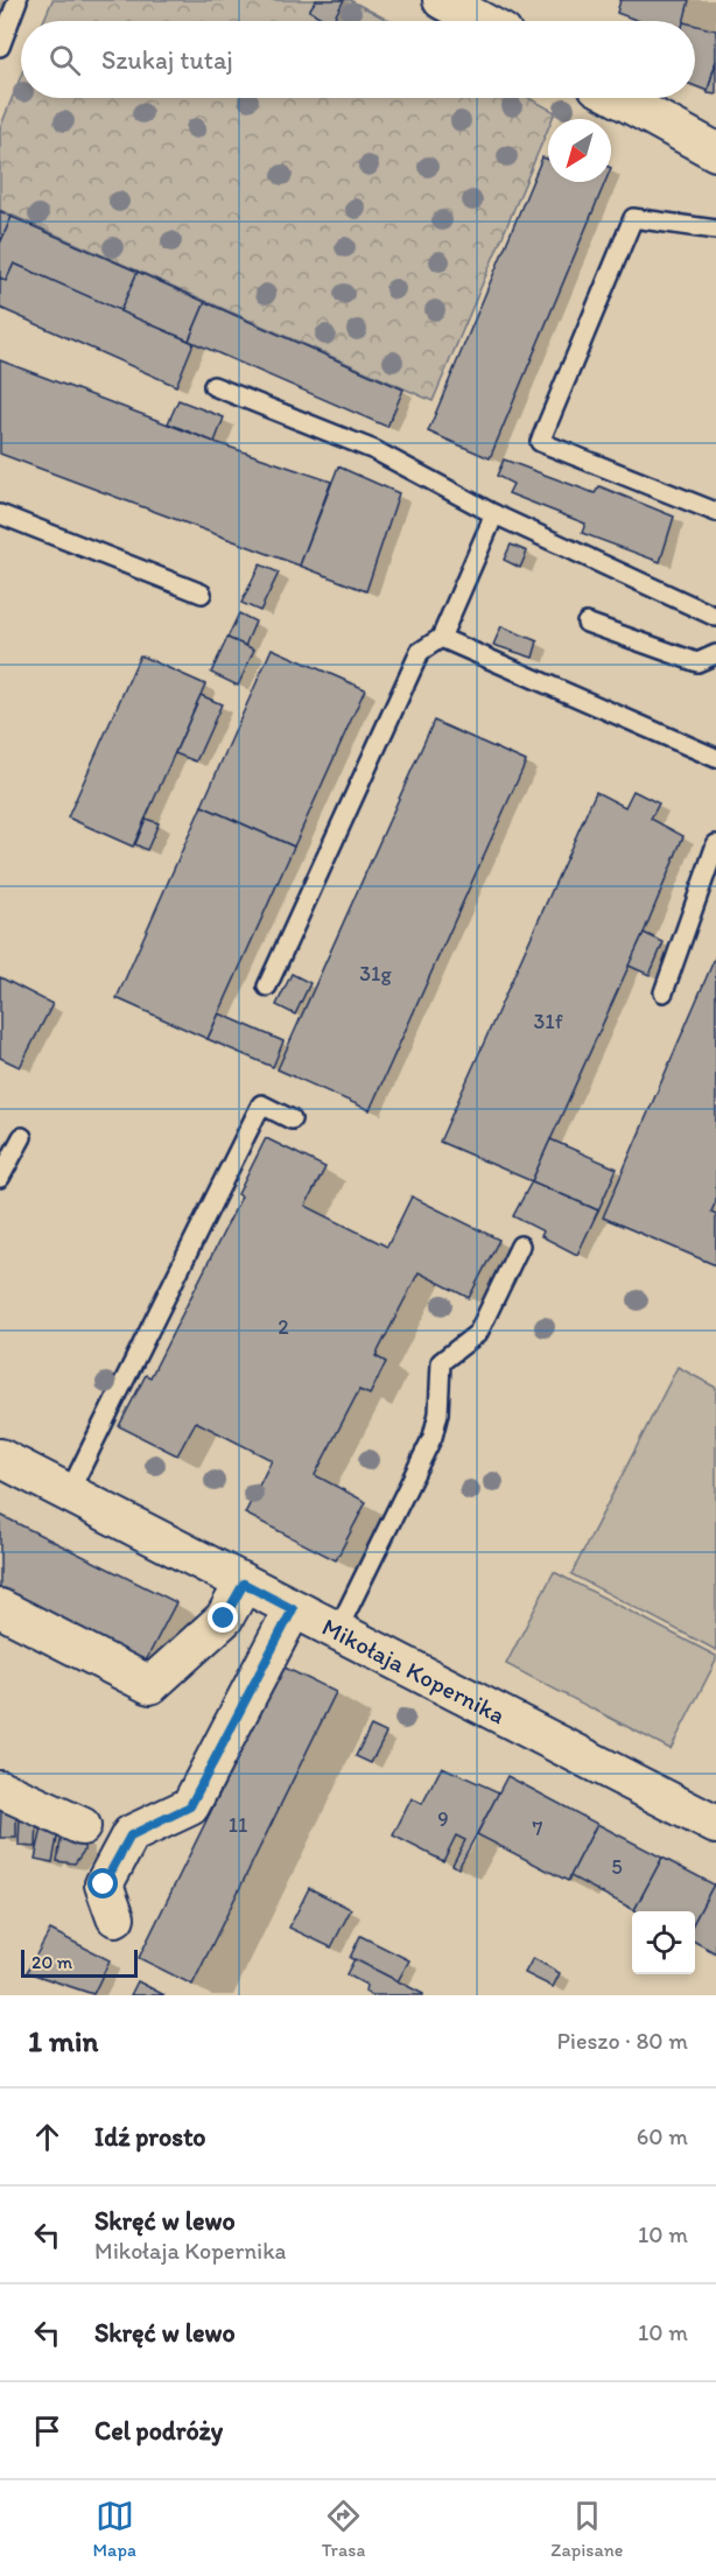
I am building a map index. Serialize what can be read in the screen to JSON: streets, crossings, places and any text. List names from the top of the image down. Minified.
{"streets":{"street":["Mikołaja Kopernika"]},"house_numbers":["31g","31f","2","9","11","7","5"],"scale_bar":"20 m","north":"bottom left","page":{"search":"Szukaj tutaj","scale":"20 m","heading":["1 min","Pieszo · 80 m"],"list":[["Idź prosto","60 m"],["Skręć w lewo","Mikołaja Kopernika","10 m"],["Skręć w lewo","10 m"],"Cel podróży"],"nav":["Mapa","Trasa","Zapisane"]}}
